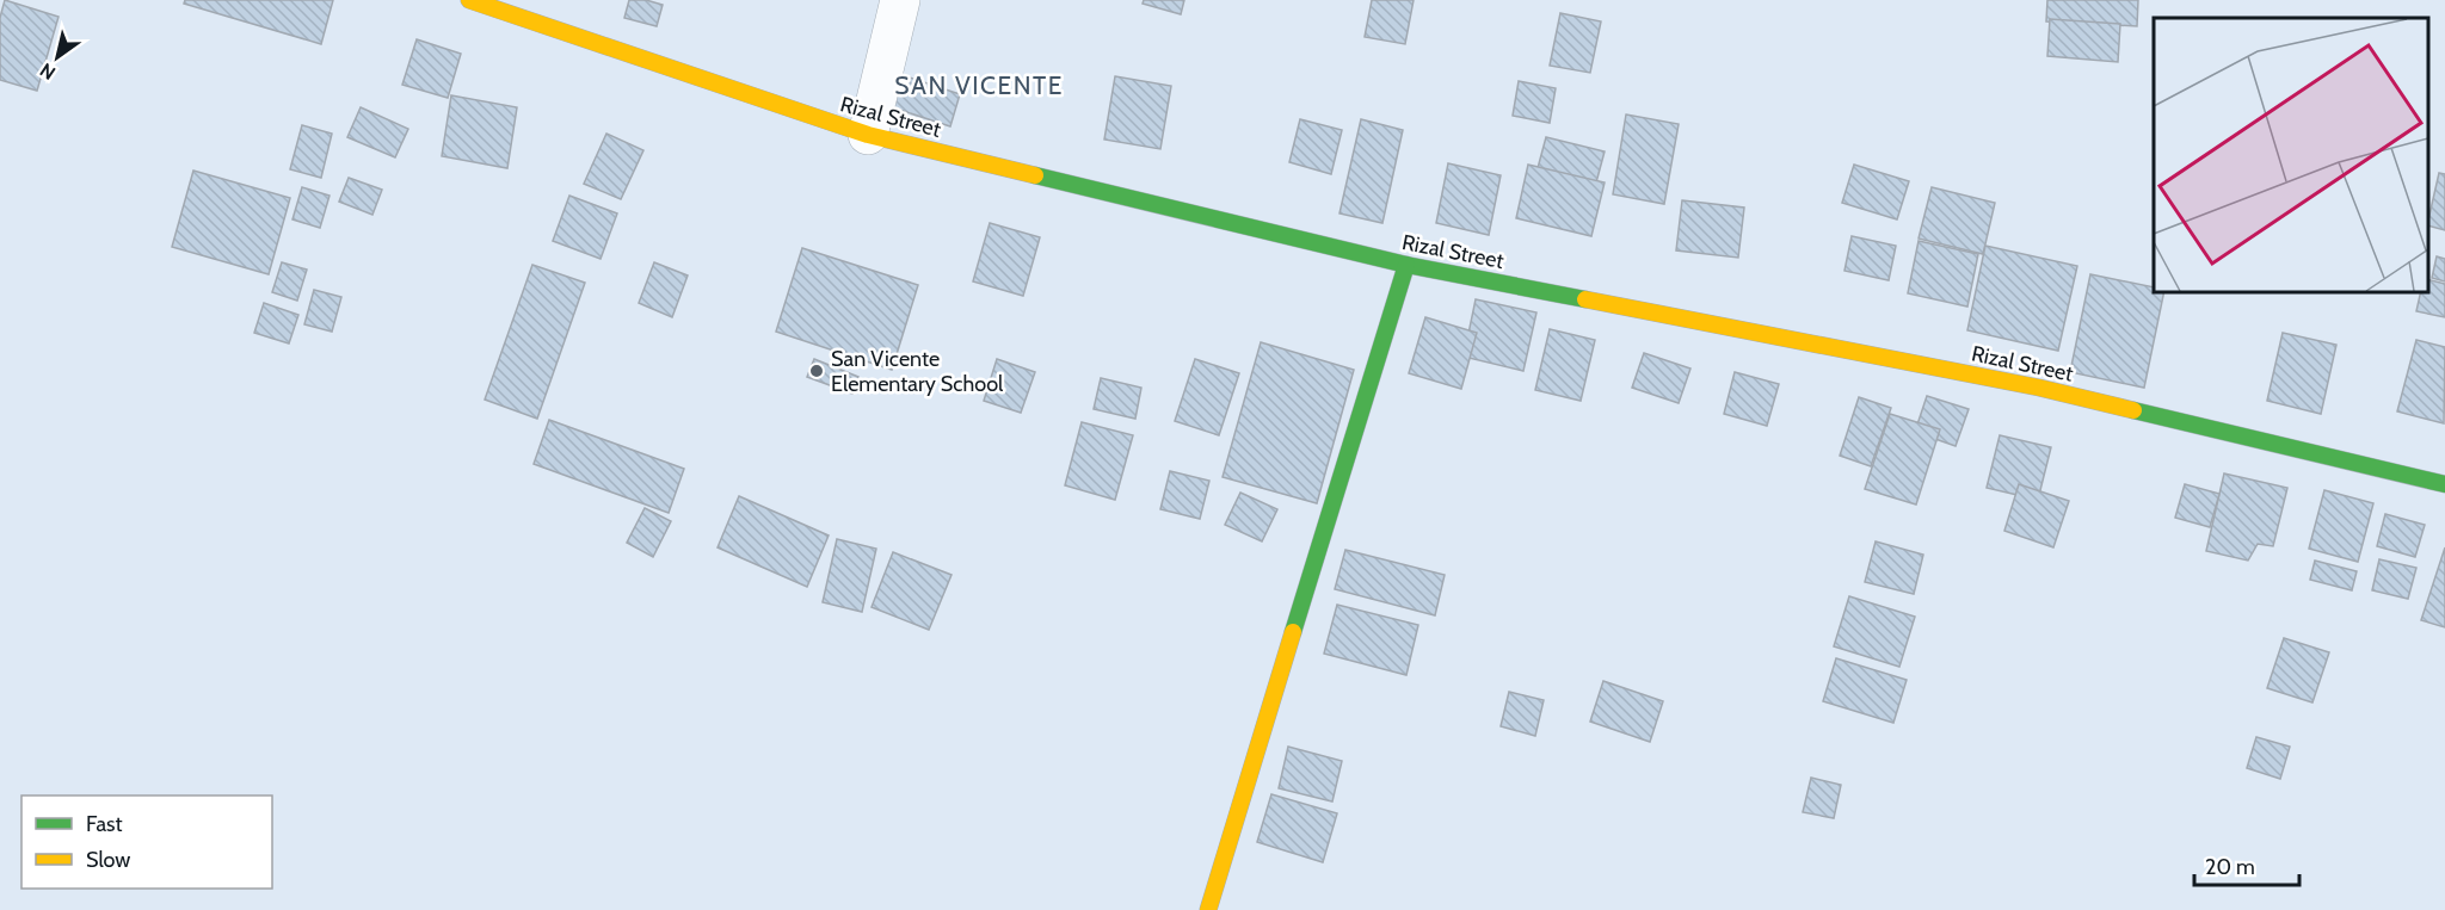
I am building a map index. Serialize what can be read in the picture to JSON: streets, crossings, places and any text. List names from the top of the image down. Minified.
{"streets":{"street":["Rizal Street"]},"districts":["SAN VICENTE"],"places":["San Vicente Elementary School"],"legend":["Fast","Slow"],"scale_bar":"20 m","north":"bottom left"}
